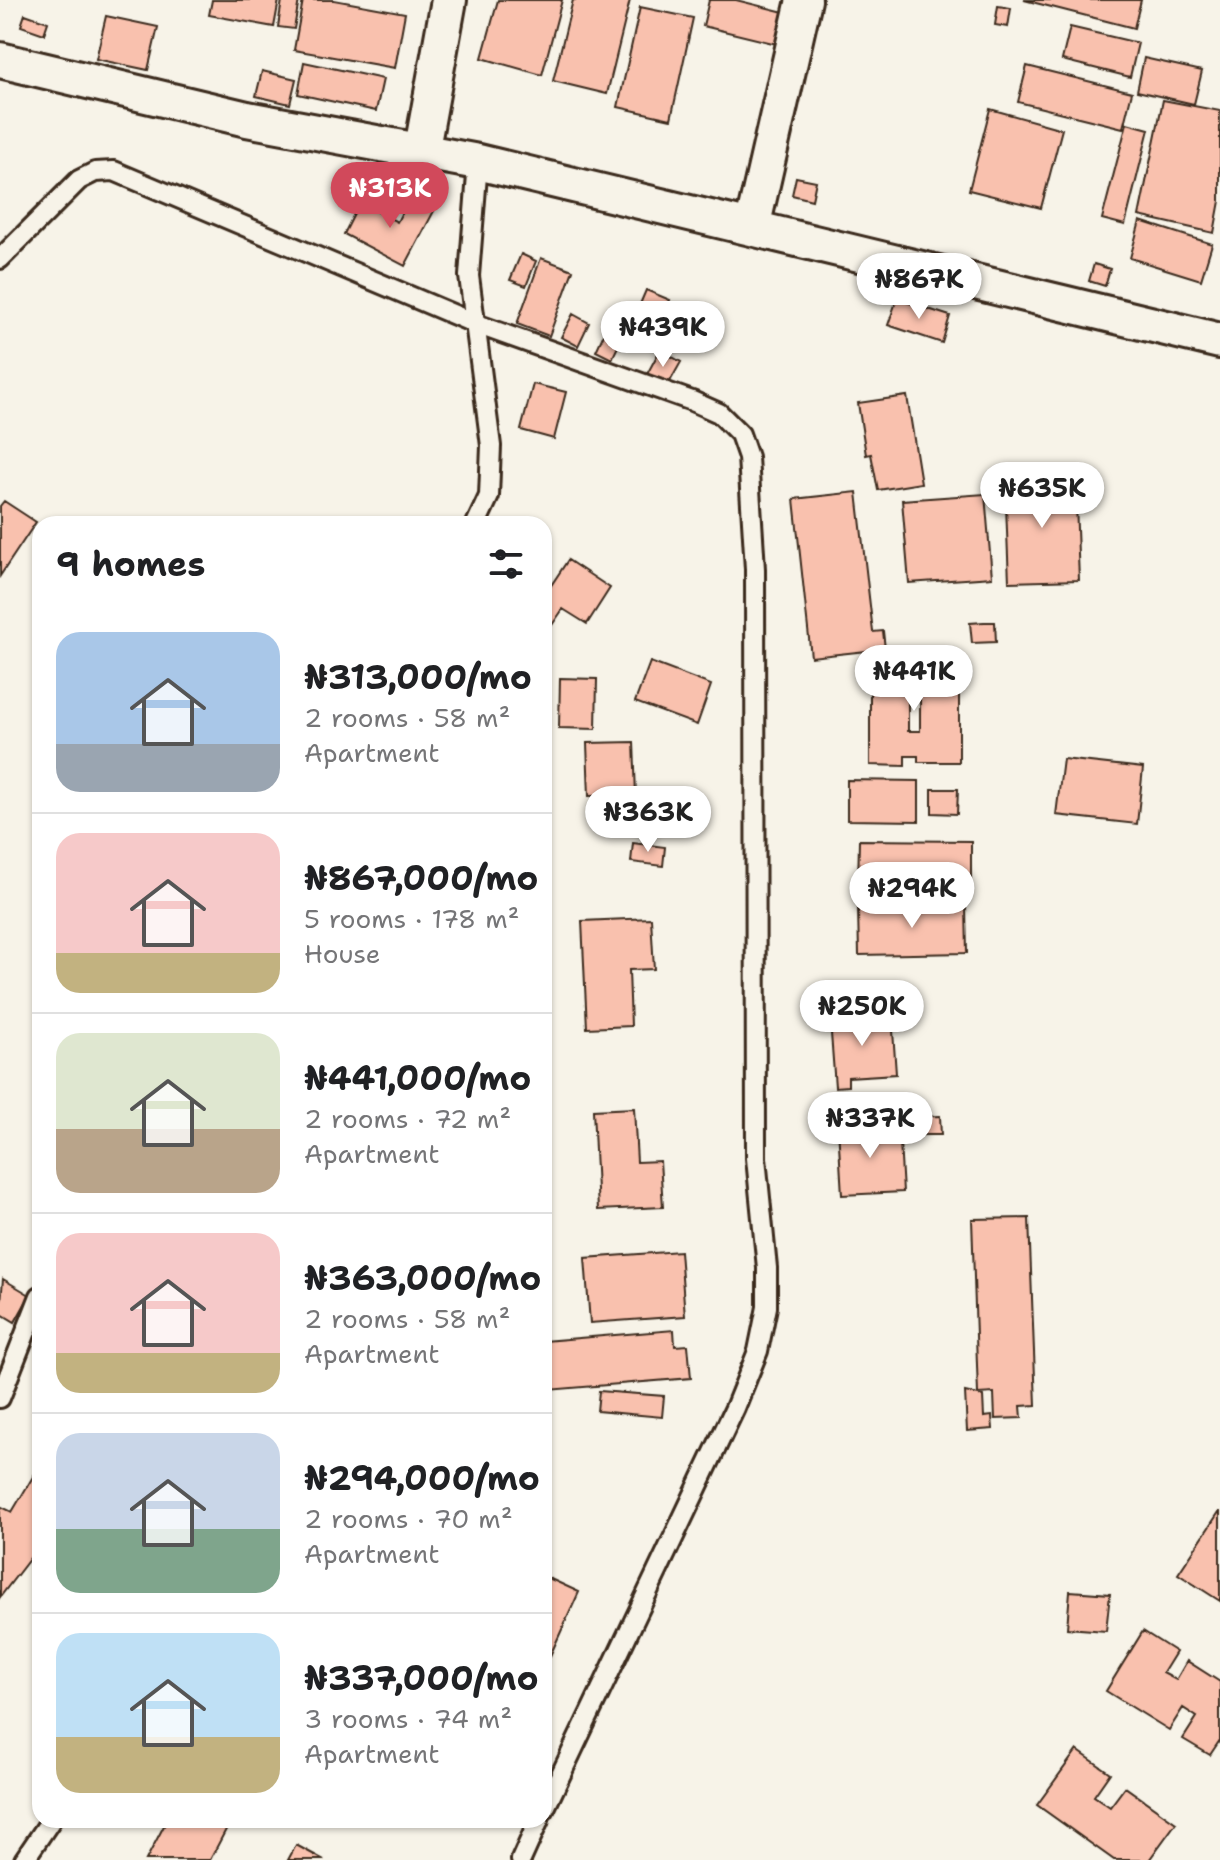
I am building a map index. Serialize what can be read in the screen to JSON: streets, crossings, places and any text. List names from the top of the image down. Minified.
{"page":{"price":["₦313K","₦867K","₦439K","₦635K","₦441K","₦363K","₦294K","₦250K","₦337K"],"heading":"9 homes","list":[{"name":"₦313,000/mo","note":"2 rooms · 58 m² · Apartment"},{"name":"₦867,000/mo","note":"5 rooms · 178 m² · House"},{"name":"₦441,000/mo","note":"2 rooms · 72 m² · Apartment"},{"name":"₦363,000/mo","note":"2 rooms · 58 m² · Apartment"},{"name":"₦294,000/mo","note":"2 rooms · 70 m² · Apartment"},{"name":"₦337,000/mo","note":"3 rooms · 74 m² · Apartment"}]}}
